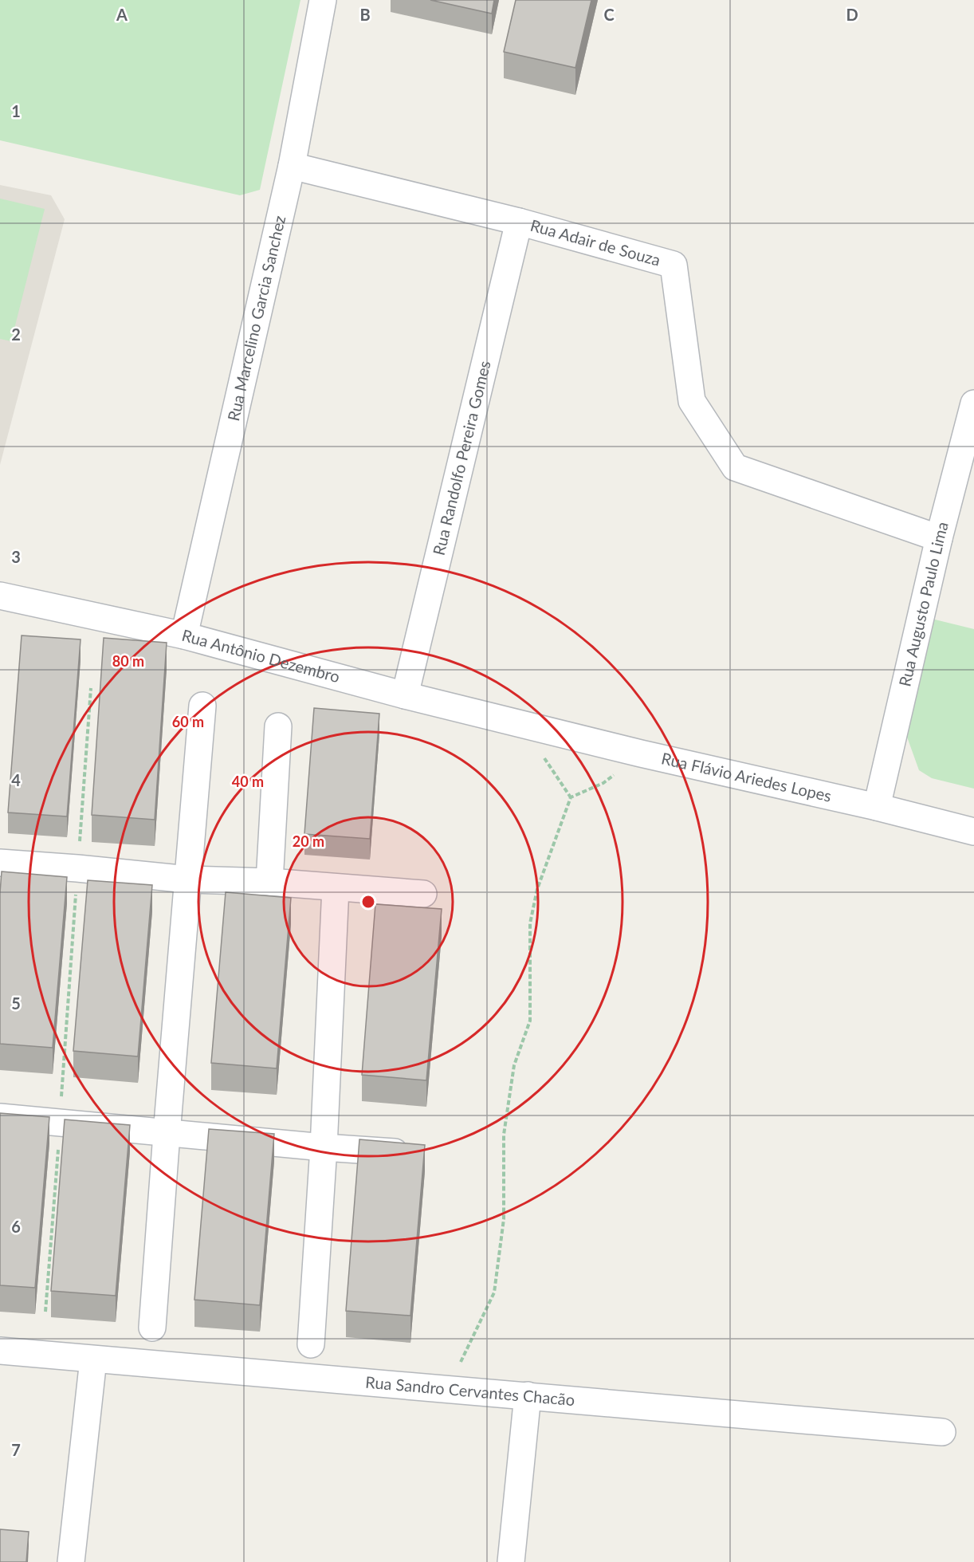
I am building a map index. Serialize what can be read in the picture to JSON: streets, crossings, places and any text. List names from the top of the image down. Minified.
{"streets":{"street":["Rua Adair de Souza","Rua Marcelino Garcia Sanchez","Rua Randolfo Pereira Gomes","Rua Augusto Paulo Lima","Rua Antônio Dezembro","Rua Flávio Ariedes Lopes","Rua Sandro Cervantes Chacão"]},"crossings":[["Rua Adair de Souza","Rua Marcelino Garcia Sanchez"],["Rua Adair de Souza","Rua Randolfo Pereira Gomes"],["Rua Adair de Souza","Rua Augusto Paulo Lima"],["Rua Marcelino Garcia Sanchez","Rua Antônio Dezembro"],["Rua Randolfo Pereira Gomes","Rua Antônio Dezembro"],["Rua Augusto Paulo Lima","Rua Flávio Ariedes Lopes"],["Rua Antônio Dezembro","Rua Flávio Ariedes Lopes"]],"grid":{"columns":["A","B","C","D"],"rows":["1","2","3","4","5","6","7"]},"rings":["80 m","60 m","40 m","20 m"]}
